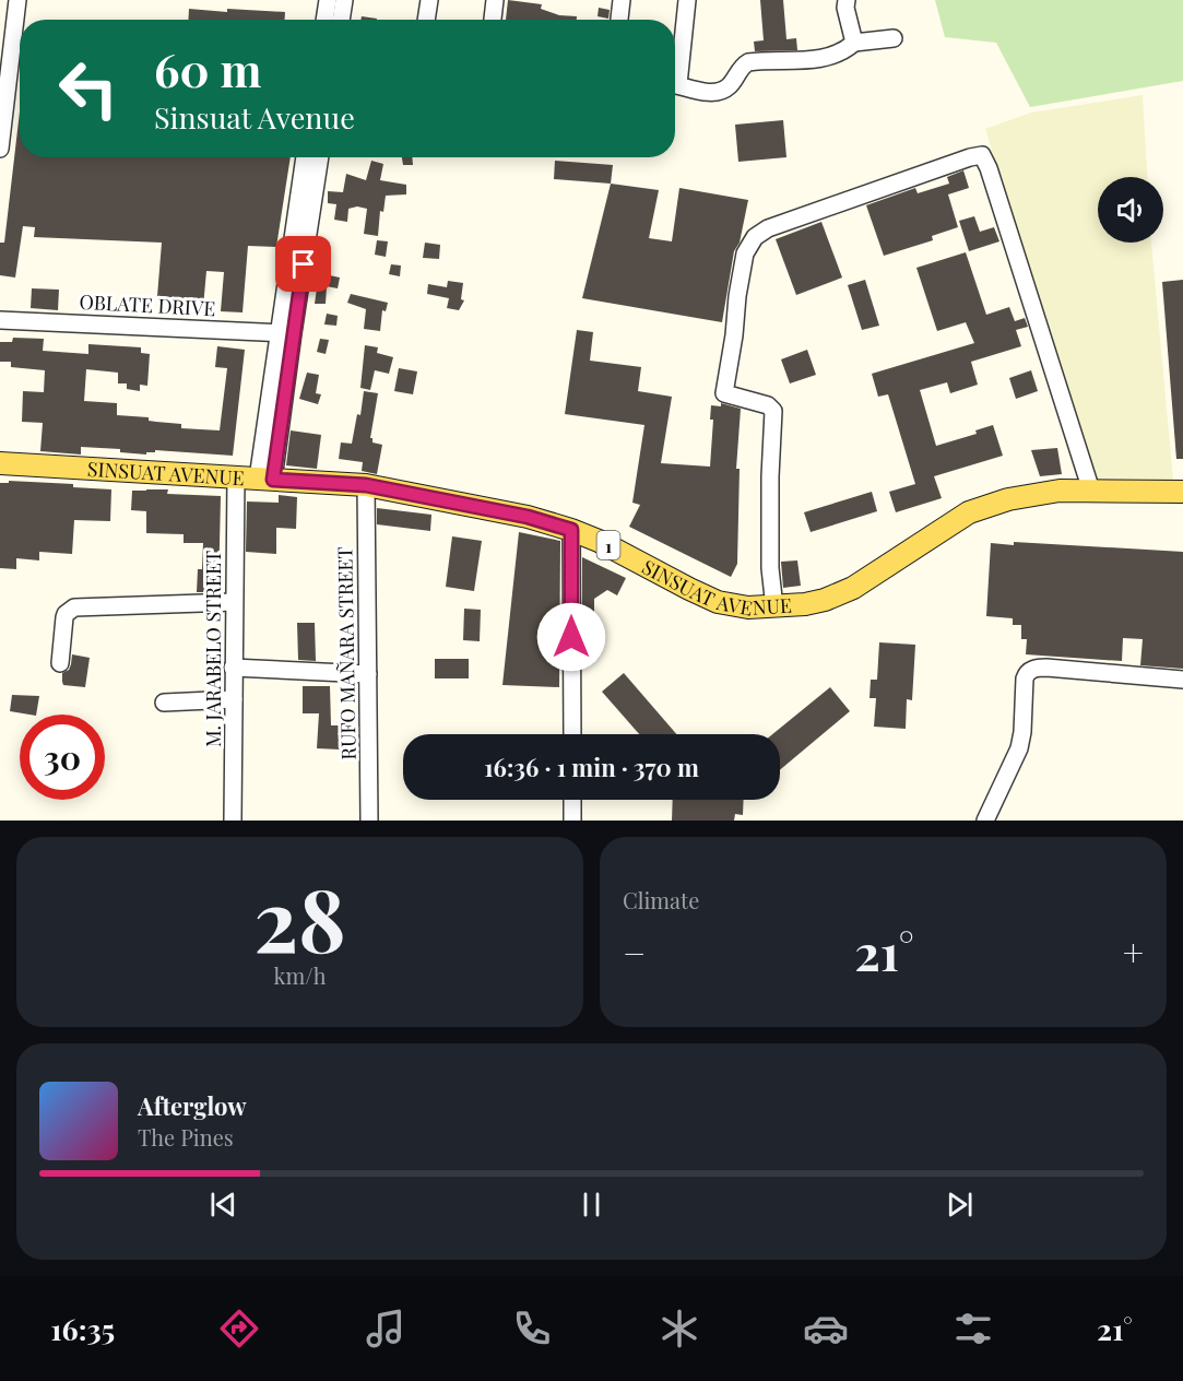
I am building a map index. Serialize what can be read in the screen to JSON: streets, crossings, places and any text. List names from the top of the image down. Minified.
{"streets":{"main road":["SINSUAT AVENUE","1"],"street":["OBLATE DRIVE","M. JARABELO STREET","RUFO MAÑARA STREET"]},"crossings":[["SINSUAT AVENUE","M. JARABELO STREET"],["SINSUAT AVENUE","RUFO MAÑARA STREET"]],"page":{"turn":["60 m","Sinsuat Avenue"],"limit":"30","trip":"16:36 · 1 min · 370 m","tile":[["28","km/h"],"Climate"],"heat":["−","21°","+"],"song":["Afterglow","The Pines"],"tabs":["16:35","21°"]}}
